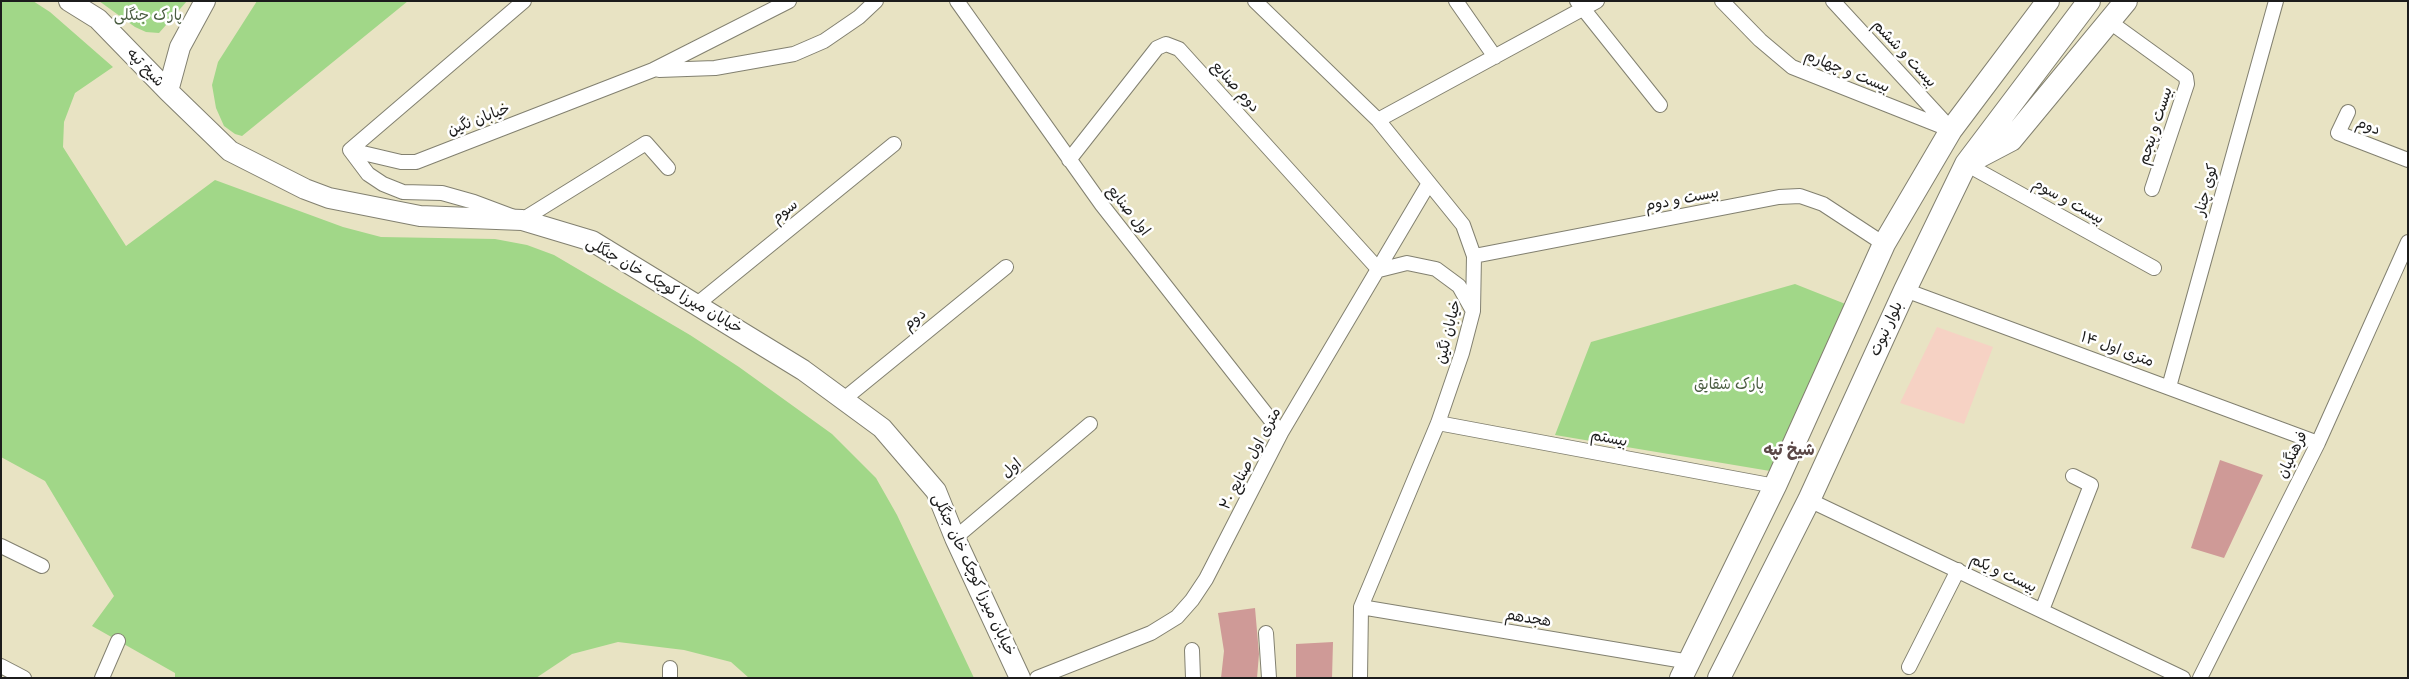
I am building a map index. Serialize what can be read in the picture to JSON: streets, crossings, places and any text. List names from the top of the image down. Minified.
{"streets":{"main road":["بلوار نبوت"],"street":["بیست و ششم","شیخ تپه","بیست و چهارم","دوم صنایع","خیابان نگین","بیست و پنجم","دوم","کوی چنار","بیست و دوم","بیست و سوم","اول صنایع","سوم","خیابان میرزا کوچک خان جنگلی","۱۴ متری اول","بیستم","فرهنگیان","۲۰ متری اول صنایع","اول","بیست و یکم","هجدهم"]},"crossings":[["بیست و ششم","بیست و چهارم"],["شیخ تپه","خیابان میرزا کوچک خان جنگلی"],["دوم صنایع","اول صنایع"],["دوم صنایع","۲۰ متری اول صنایع"],["خیابان نگین","بیست و دوم"],["خیابان نگین","بیستم"],["خیابان نگین","۲۰ متری اول صنایع"],["خیابان نگین","هجدهم"],["دوم","خیابان میرزا کوچک خان جنگلی"],["کوی چنار","۱۴ متری اول"],["بیست و سوم","بلوار نبوت"],["اول صنایع","۲۰ متری اول صنایع"],["سوم","خیابان میرزا کوچک خان جنگلی"],["خیابان میرزا کوچک خان جنگلی","اول"],["بلوار نبوت","۱۴ متری اول"],["بلوار نبوت","بیست و یکم"],["۱۴ متری اول","فرهنگیان"]],"districts":["شیخ تپه"],"parks":["پارک جنگلی","پارک شقایق"]}
